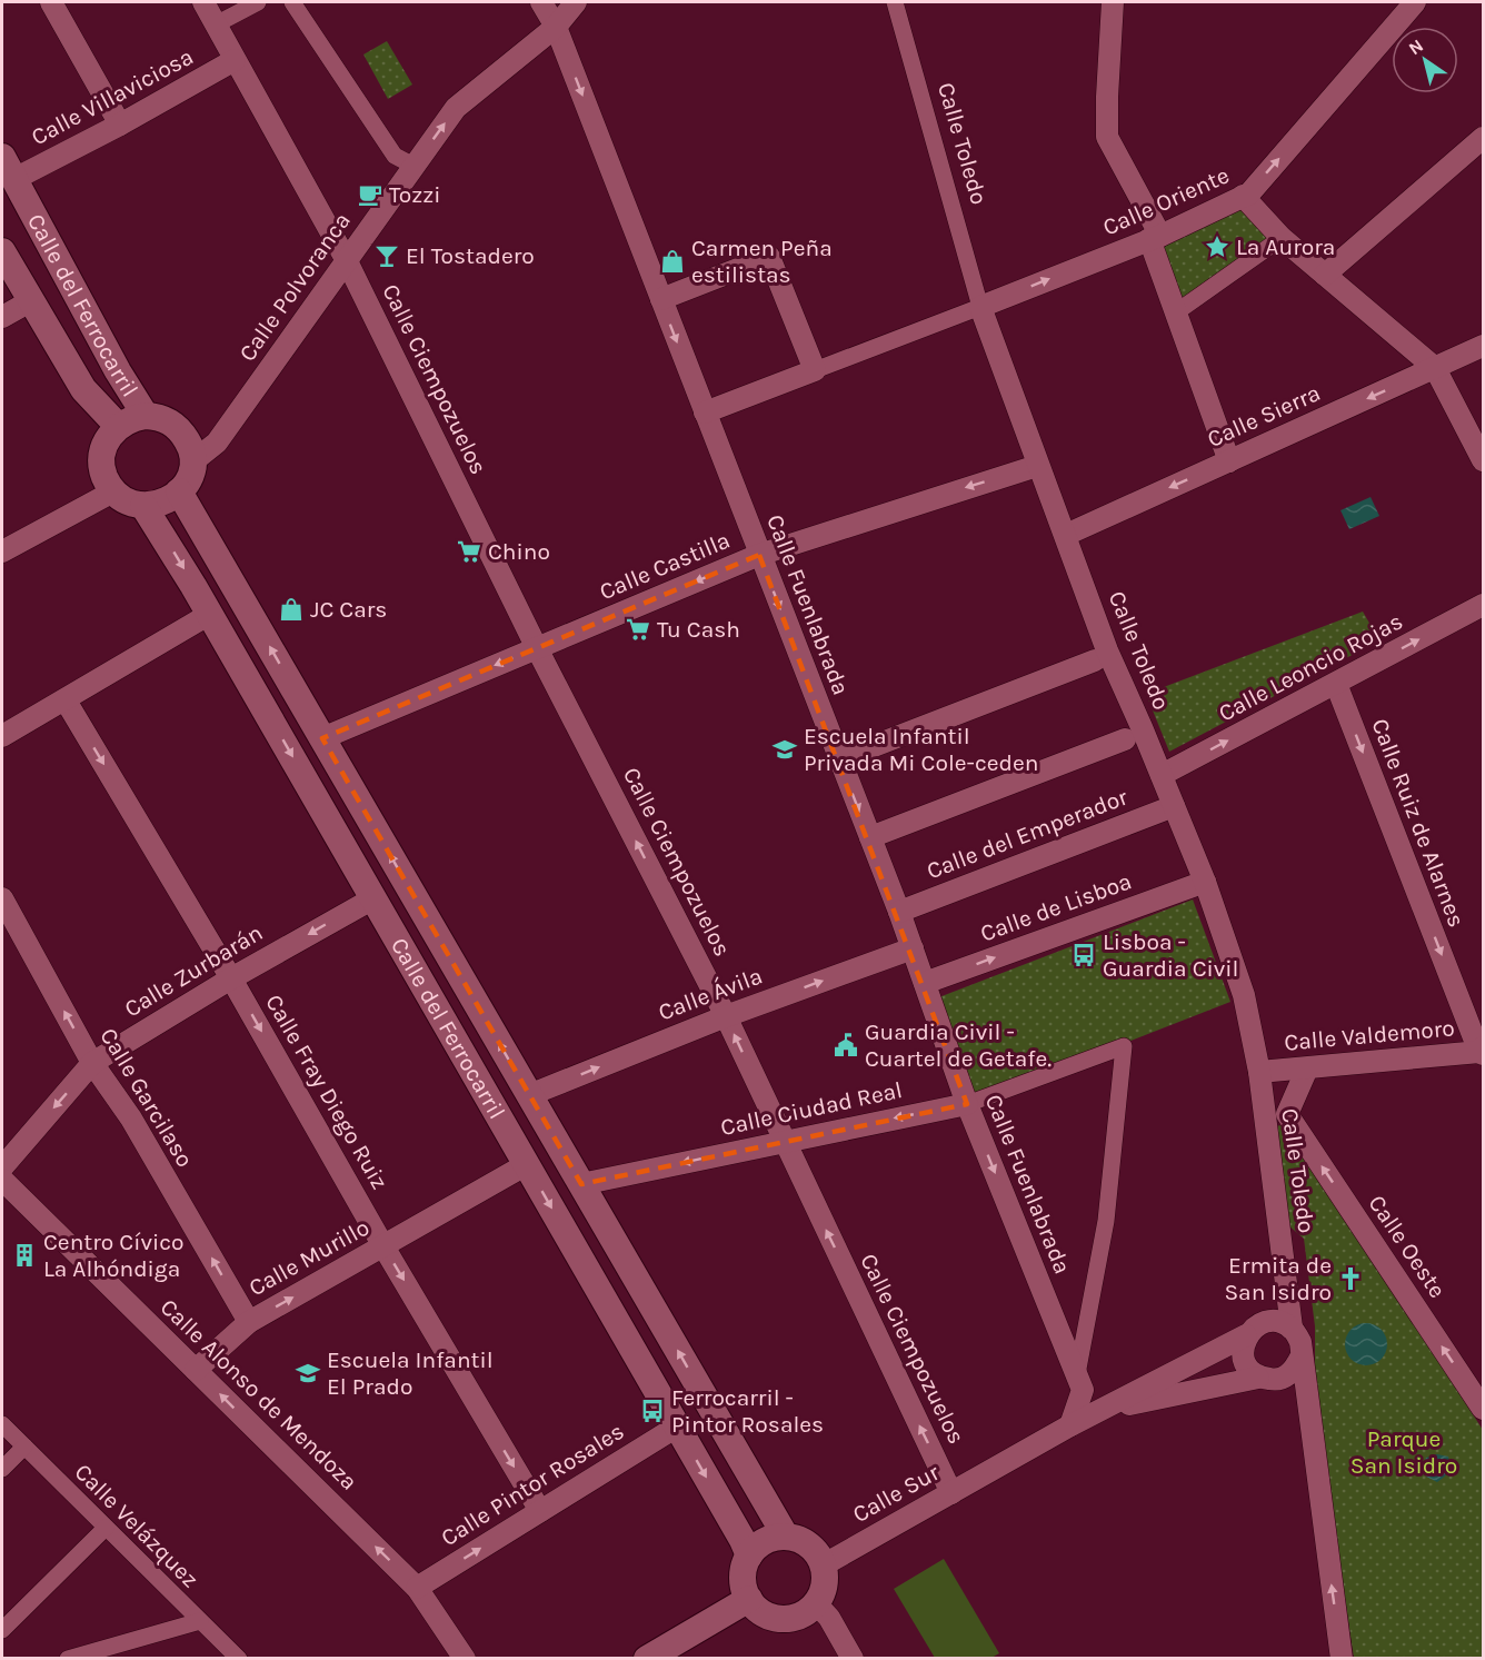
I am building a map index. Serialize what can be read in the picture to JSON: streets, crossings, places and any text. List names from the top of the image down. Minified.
{"streets":{"street":["Calle Villaviciosa","Calle Toledo","Calle Oriente","Calle Polvoranca","Calle del Ferrocarril","Calle Ciempozuelos","Calle Sierra","Calle Castilla","Calle Fuenlabrada","Calle Leoncio Rojas","Calle Ruiz de Alarnes","Calle del Emperador","Calle de Lisboa","Calle Zurbarán","Calle Ávila","Calle Valdemoro","Calle Fray Diego Ruiz","Calle Garcilaso","Calle Ciudad Real","Calle Oeste","Calle Murillo","Calle Alonso de Mendoza","Calle Pintor Rosales","Calle Sur","Calle Velázquez"]},"crossings":[["Calle Villaviciosa","Calle del Ferrocarril"],["Calle Villaviciosa","Calle Ciempozuelos"],["Calle Toledo","Calle Oriente"],["Calle Toledo","Calle Sierra"],["Calle Toledo","Calle Castilla"],["Calle Toledo","Calle Leoncio Rojas"],["Calle Toledo","Calle del Emperador"],["Calle Toledo","Calle de Lisboa"],["Calle Toledo","Calle Valdemoro"],["Calle Toledo","Calle Sur"],["Calle Polvoranca","Calle del Ferrocarril"],["Calle Polvoranca","Calle Ciempozuelos"],["Calle Polvoranca","Calle Fuenlabrada"],["Calle del Ferrocarril","Calle Castilla"],["Calle del Ferrocarril","Calle Zurbarán"],["Calle del Ferrocarril","Calle Ávila"],["Calle del Ferrocarril","Calle Ciudad Real"],["Calle del Ferrocarril","Calle Murillo"],["Calle del Ferrocarril","Calle Pintor Rosales"],["Calle del Ferrocarril","Calle Sur"],["Calle Ciempozuelos","Calle Castilla"],["Calle Ciempozuelos","Calle Ávila"],["Calle Ciempozuelos","Calle Ciudad Real"],["Calle Ciempozuelos","Calle Sur"],["Calle Castilla","Calle Fuenlabrada"],["Calle Fuenlabrada","Calle del Emperador"],["Calle Fuenlabrada","Calle de Lisboa"],["Calle Fuenlabrada","Calle Ávila"],["Calle Fuenlabrada","Calle Ciudad Real"],["Calle Fuenlabrada","Calle Sur"],["Calle Leoncio Rojas","Calle Ruiz de Alarnes"],["Calle Ruiz de Alarnes","Calle Valdemoro"],["Calle Zurbarán","Calle Fray Diego Ruiz"],["Calle Zurbarán","Calle Garcilaso"],["Calle Fray Diego Ruiz","Calle Murillo"],["Calle Fray Diego Ruiz","Calle Pintor Rosales"],["Calle Garcilaso","Calle Murillo"],["Calle Murillo","Calle Alonso de Mendoza"],["Calle Alonso de Mendoza","Calle Pintor Rosales"]],"one_way":["Calle Ciempozuelos","Calle Fuenlabrada","Calle Leoncio Rojas","Calle Ruiz de Alarnes","Calle Zurbarán","Calle Ávila","Calle Fray Diego Ruiz","Calle Garcilaso","Calle Ciudad Real","Calle Oeste","Calle Murillo","Calle Alonso de Mendoza","Calle Pintor Rosales"],"parks":["Parque San Isidro"],"places":{"cafe":["Tozzi"],"place":["La Aurora"],"bar":["El Tostadero"],"shop":["Carmen Peña estilistas","JC Cars"],"supermarket":["Chino","Tu Cash"],"school or university":["Escuela Infantil Privada Mi Cole-ceden","Escuela Infantil El Prado"],"bus stop":["Lisboa - Guardia Civil","Ferrocarril - Pintor Rosales"],"public building":["Guardia Civil - Cuartel de Getafe."],"building":["Centro Cívico La Alhóndiga"],"church":["Ermita de San Isidro"]},"north":"top left"}
